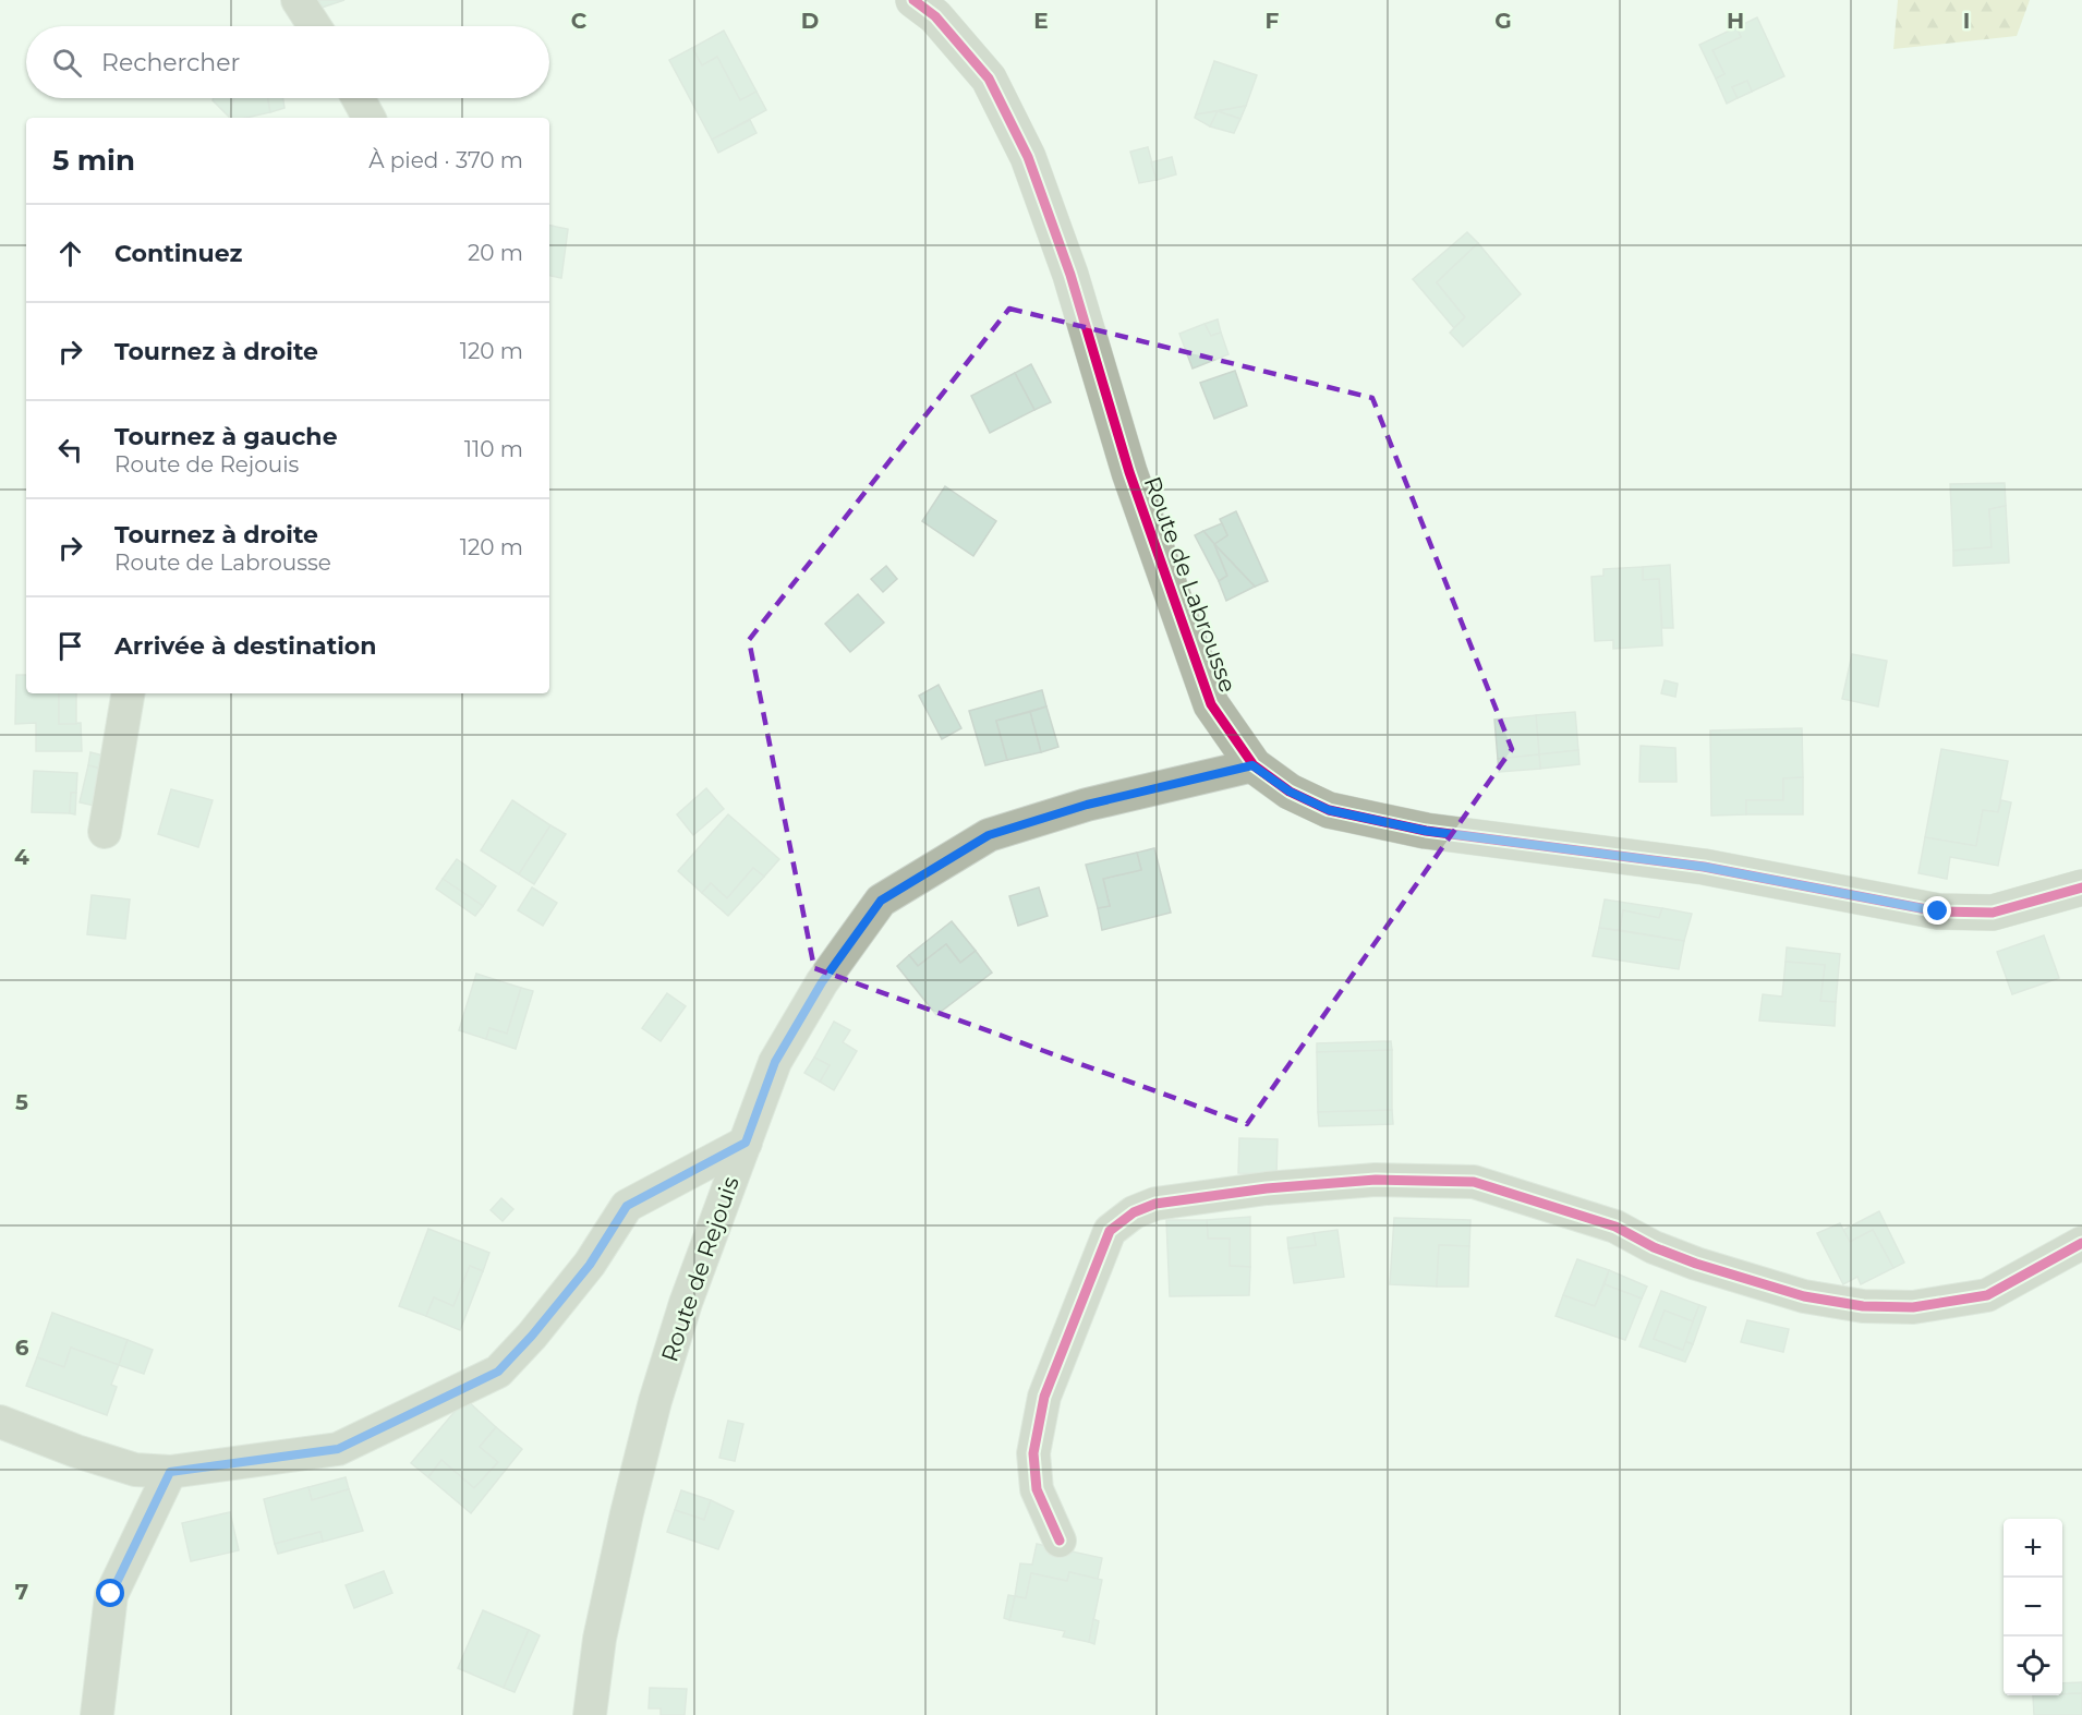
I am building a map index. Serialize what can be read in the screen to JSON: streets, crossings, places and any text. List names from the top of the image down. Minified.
{"streets":{"street":["Route de Labrousse","Route de Rejouis"]},"crossings":[["Route de Labrousse","Route de Rejouis"]],"page":{"search":"Rechercher","heading":["5 min","À pied · 370 m"],"list":[["Continuez","20 m"],["Tournez à droite","120 m"],["Tournez à gauche","Route de Rejouis","110 m"],["Tournez à droite","Route de Labrousse","120 m"],"Arrivée à destination"],"map_buttons":["+","−"]},"grid":{"columns":["C","D","E","F","G","H","I"],"rows":["4","5","6","7"]}}
